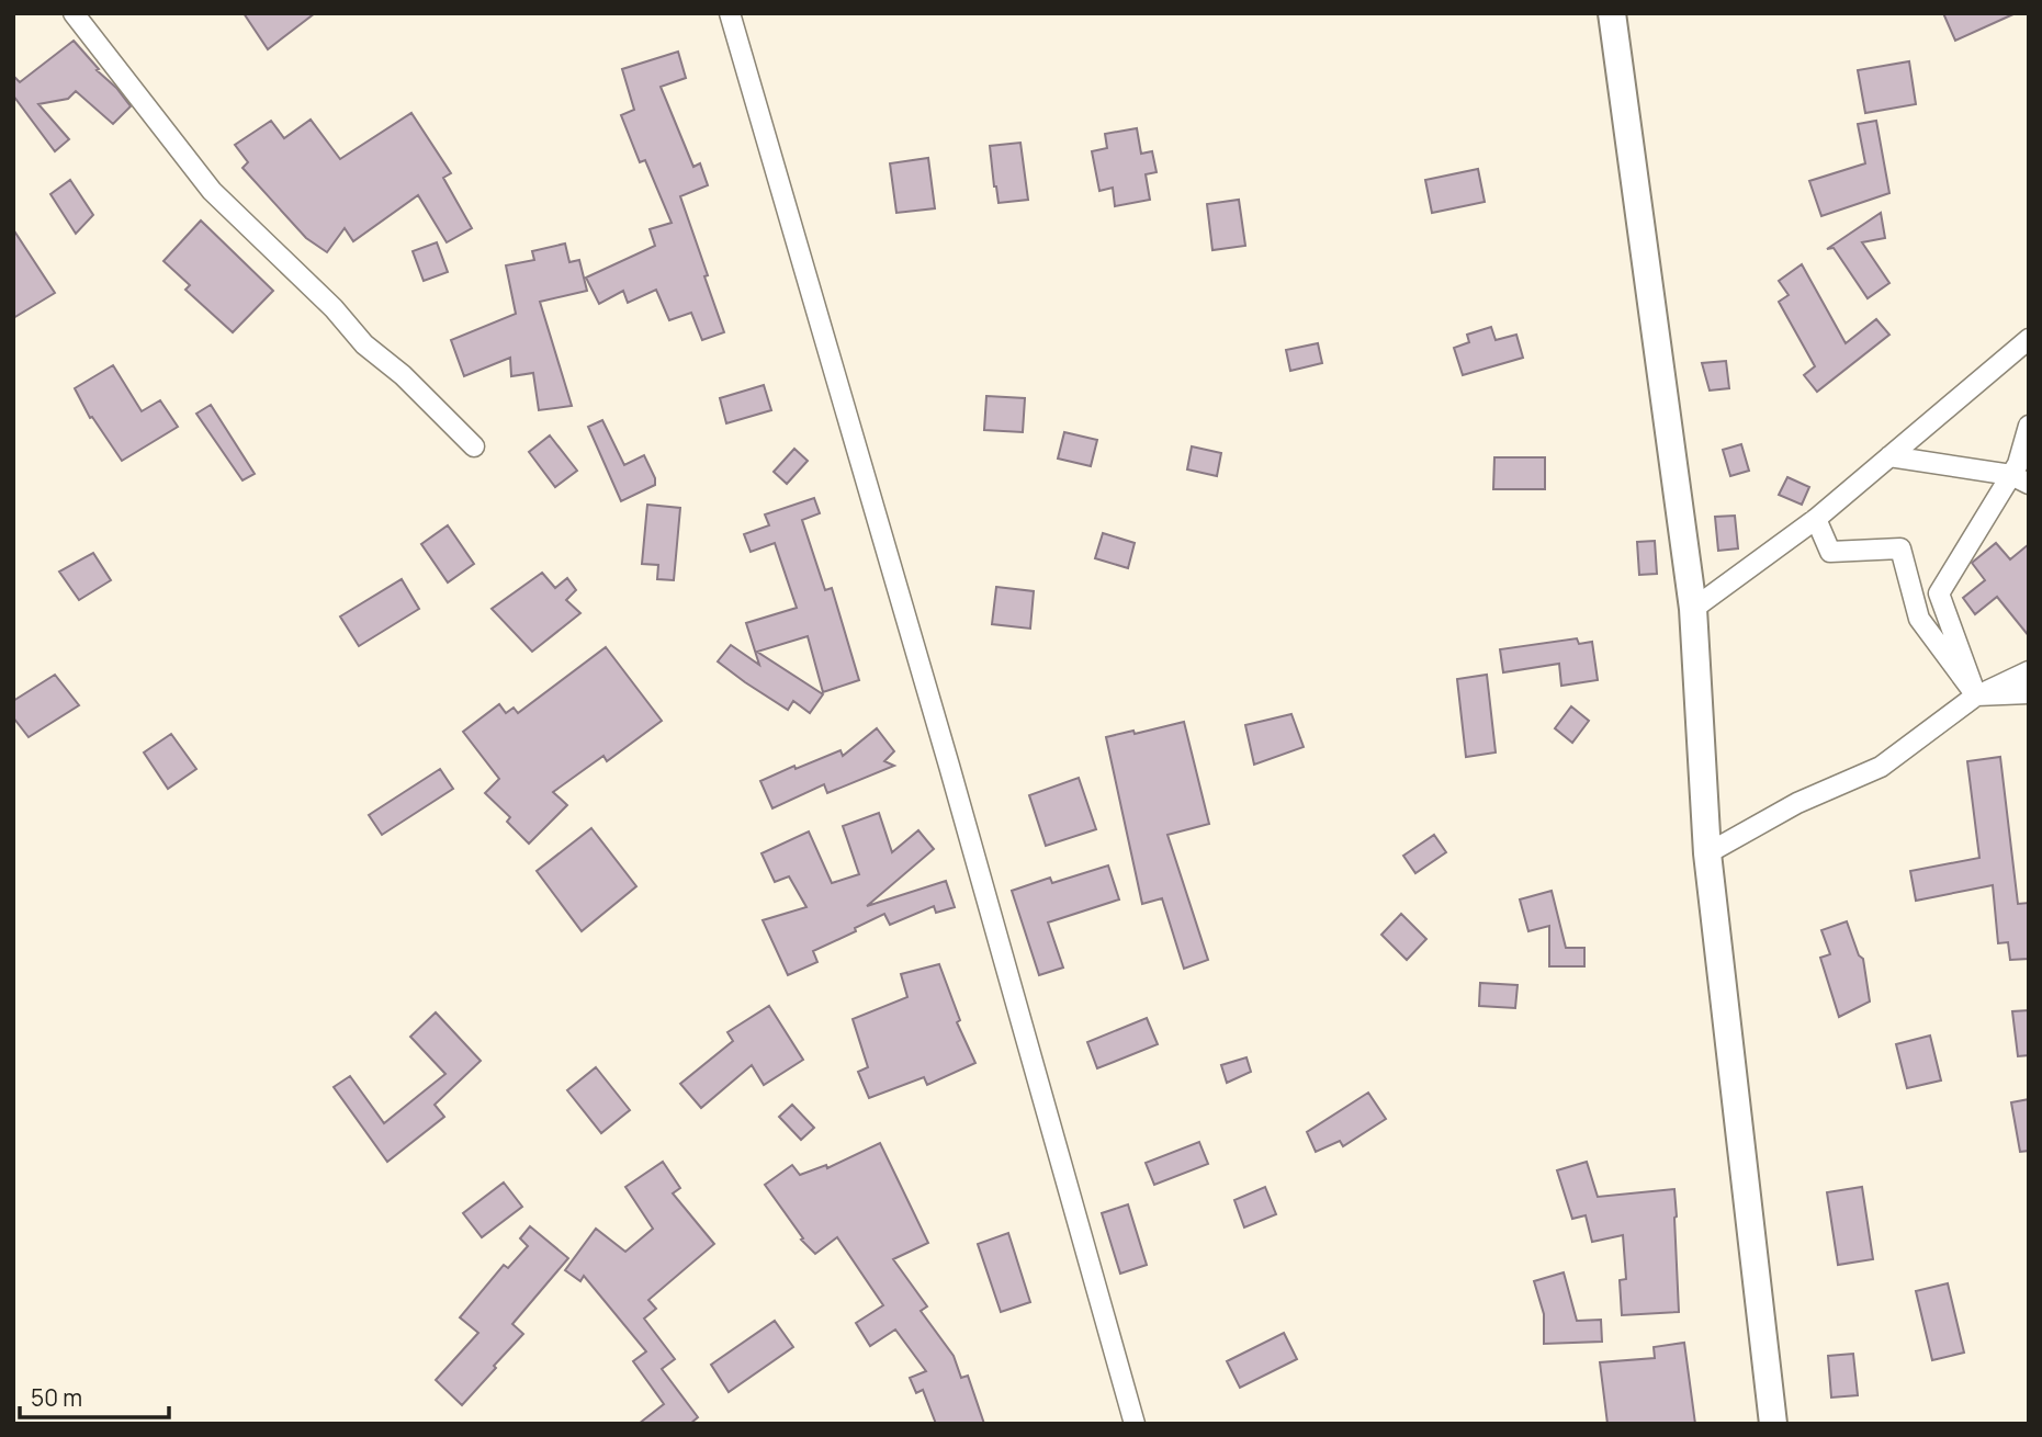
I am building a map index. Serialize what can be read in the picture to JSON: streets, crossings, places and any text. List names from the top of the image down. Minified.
{"scale_bar":"50 m"}
